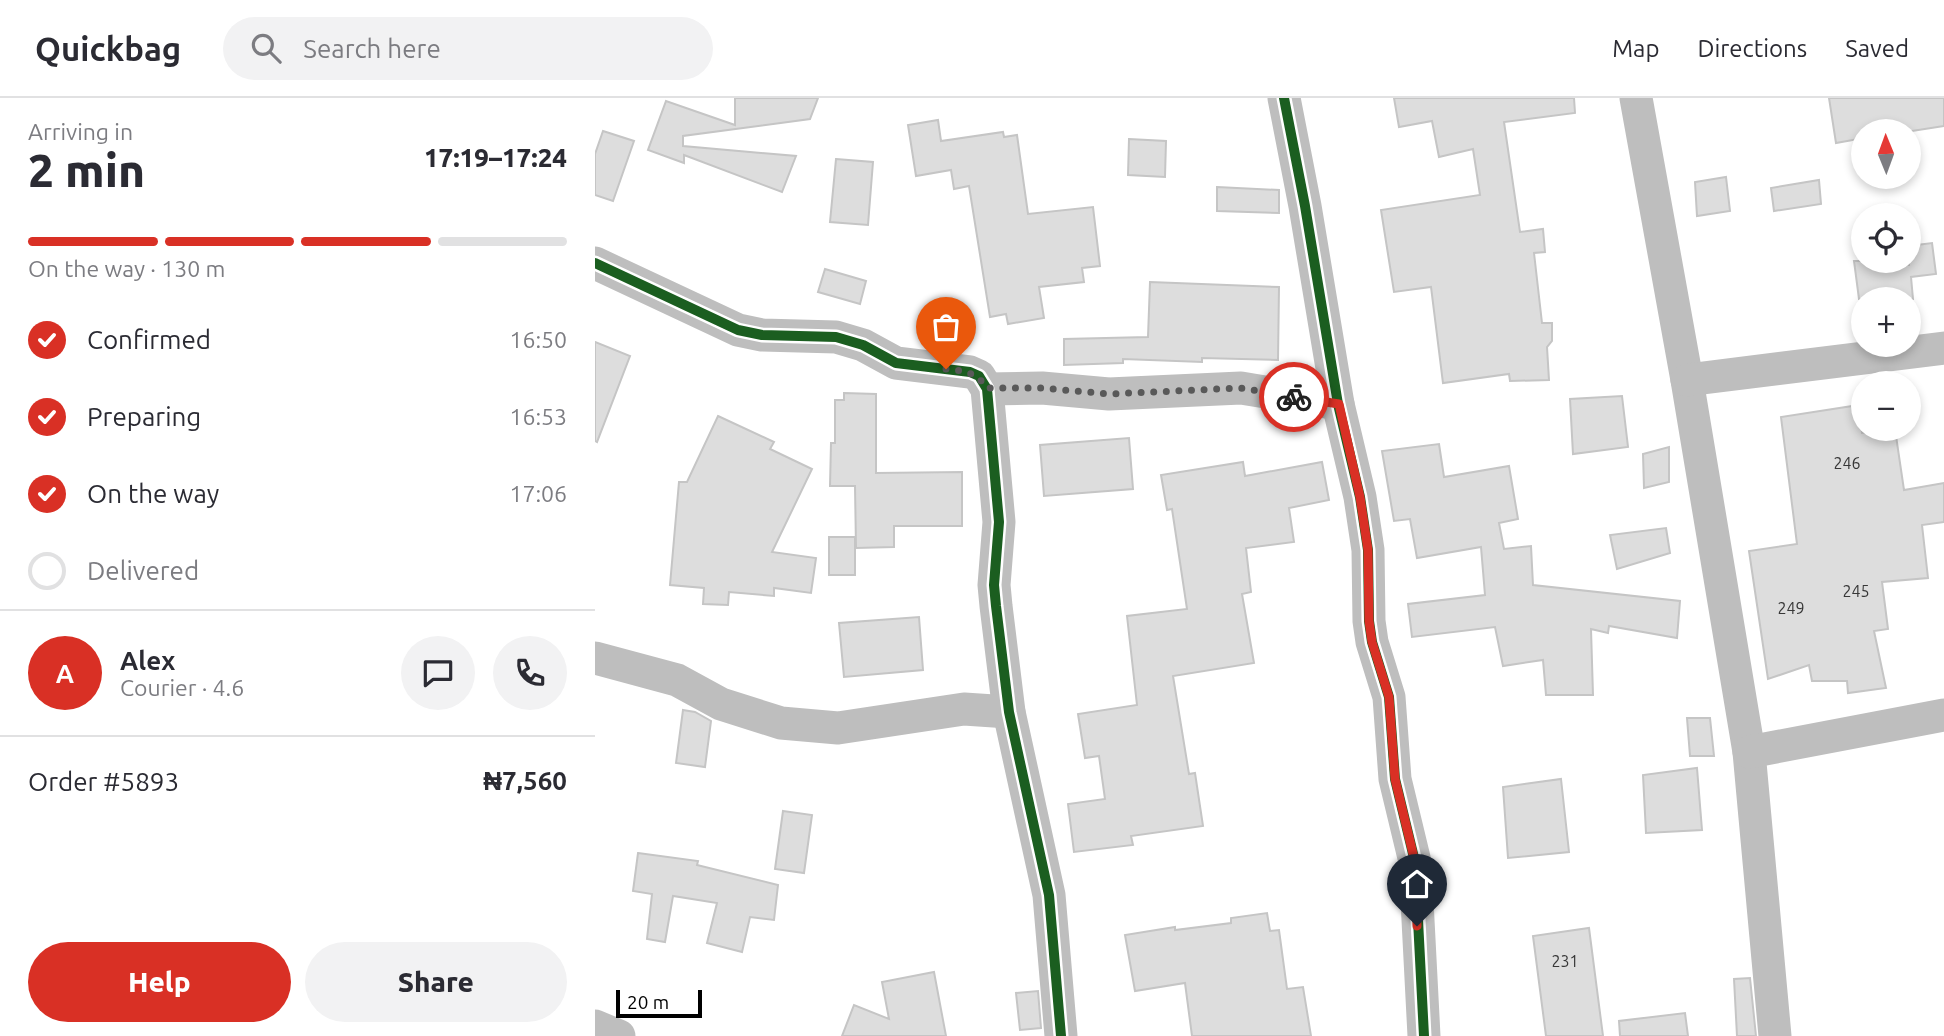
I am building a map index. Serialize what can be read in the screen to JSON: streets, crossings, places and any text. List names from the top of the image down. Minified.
{"house_numbers":["246","245","249","231"],"scale_bar":"20 m","north":"top","page":{"header":"Quickbag","search":"Search here","nav":["Map","Directions","Saved"],"heading":["2 min","Arriving in","17:19–17:24"],"panel":["Alex","Courier · 4.6","Order #5893","₦7,560"],"map_buttons":["+","−"],"bar":"On the way · 130 m","list":[["Confirmed","16:50"],["Preparing","16:53"],["On the way","17:06"],"Delivered"],"round":"A","buttons":["Help","Share"],"scale":"20 m"}}
